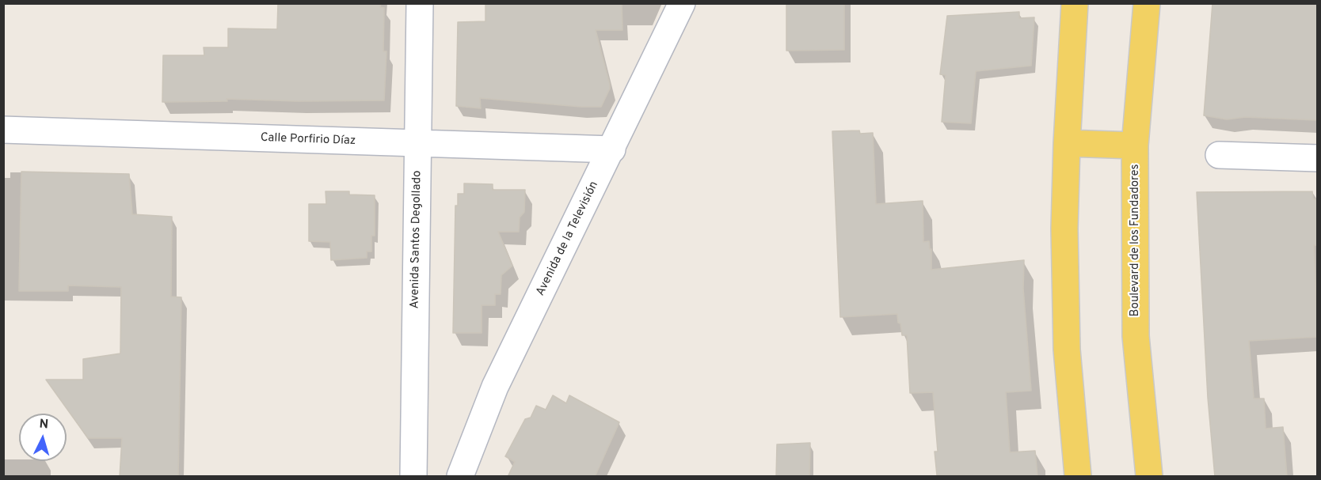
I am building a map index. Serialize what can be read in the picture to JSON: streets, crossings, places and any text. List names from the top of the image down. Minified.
{"streets":{"main road":["Boulevard de los Fundadores"],"street":["Calle Porfirio Díaz","Avenida de la Televisión","Avenida Santos Degollado"]},"crossings":[["Calle Porfirio Díaz","Avenida de la Televisión"],["Calle Porfirio Díaz","Avenida Santos Degollado"]],"north":"top"}
